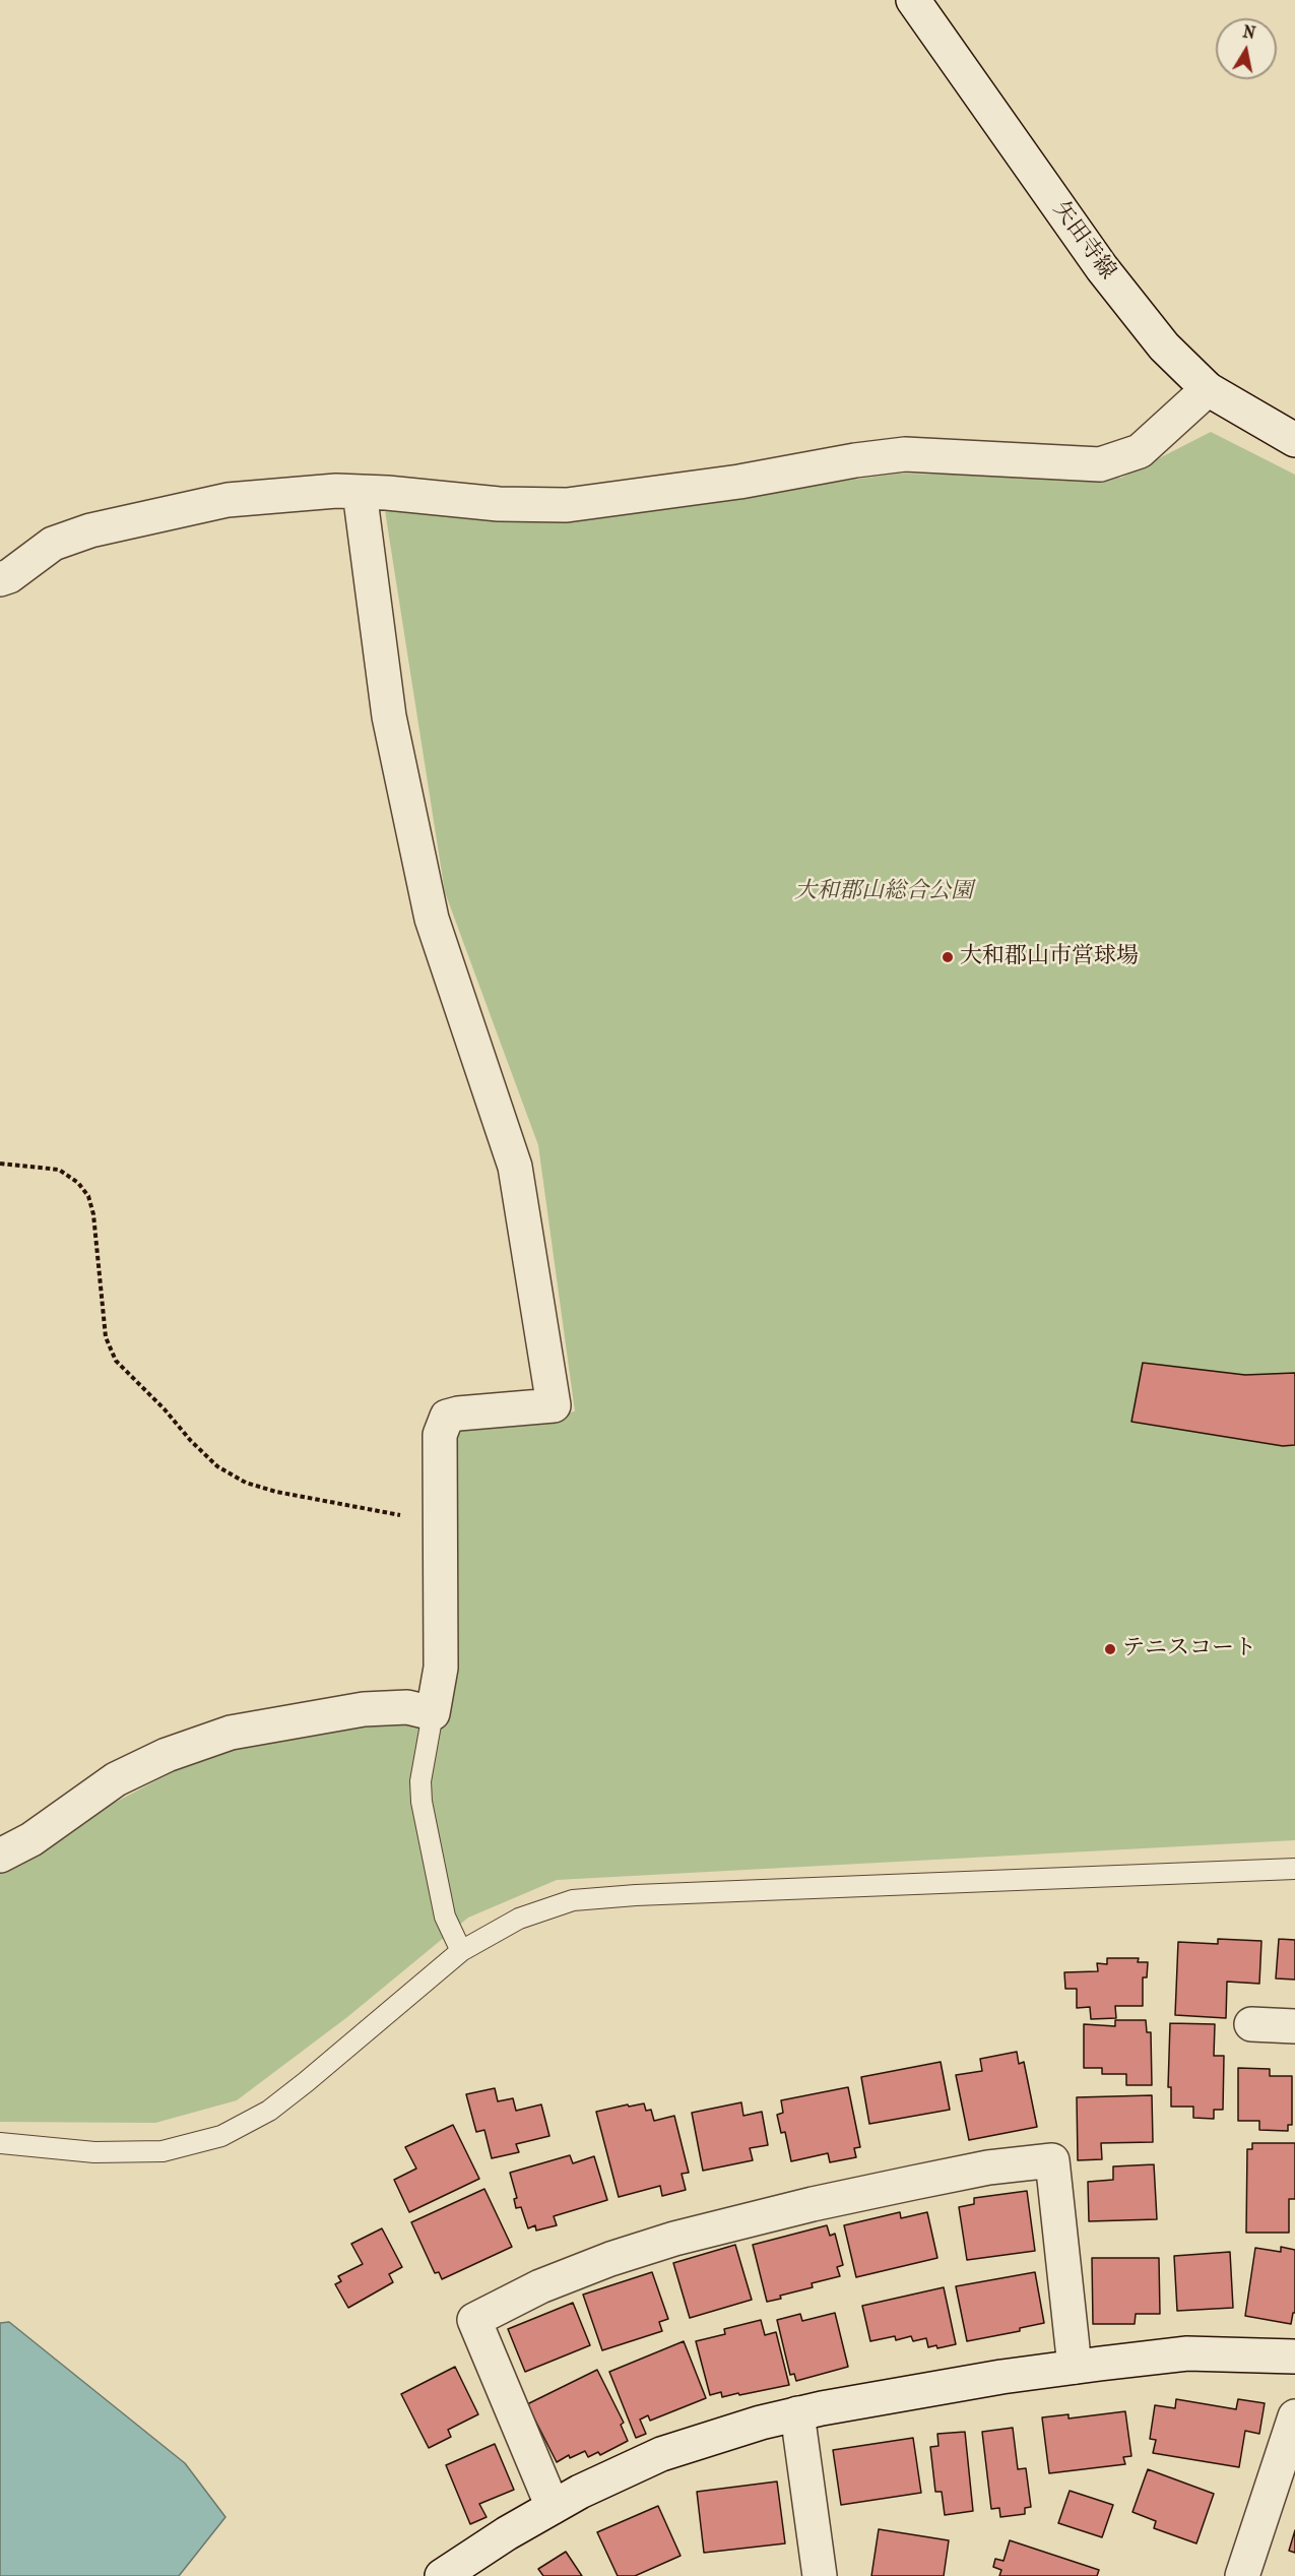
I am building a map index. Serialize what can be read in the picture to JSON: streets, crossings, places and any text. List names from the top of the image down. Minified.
{"streets":{"street":["矢田寺線"]},"parks":["大和郡山総合公園"],"places":["大和郡山市営球場","テニスコート"],"north":"top"}
